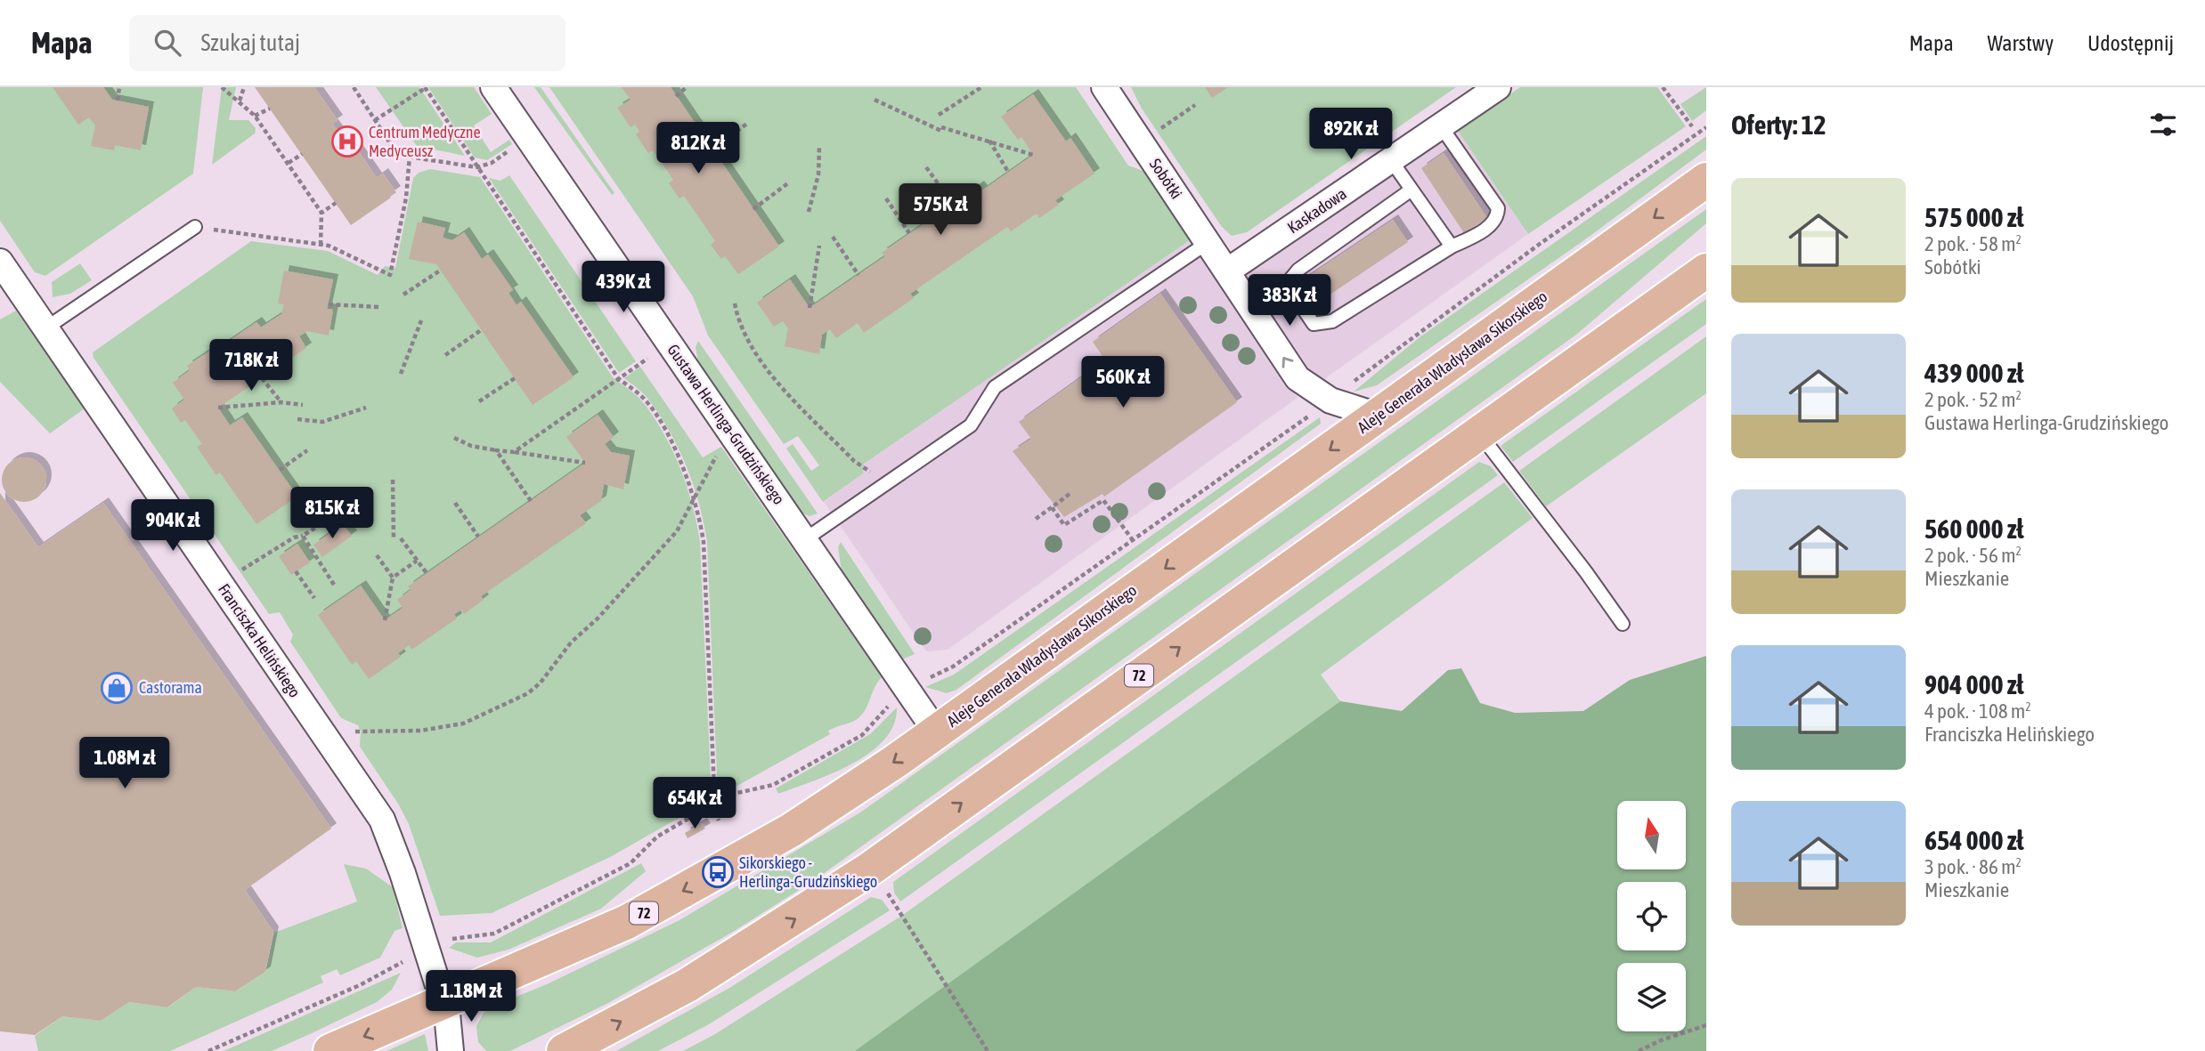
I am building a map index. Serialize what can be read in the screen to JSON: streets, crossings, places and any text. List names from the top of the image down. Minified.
{"streets":{"main road":["Aleje Generała Władysława Sikorskiego","72"],"street":["Sobótki","Kaskadowa","Gustawa Herlinga-Grudzińskiego","Franciszka Helińskiego"]},"crossings":[["Sobótki","Kaskadowa"],["Sobótki","Aleje Generała Władysława Sikorskiego"],["Aleje Generała Władysława Sikorskiego","Gustawa Herlinga-Grudzińskiego"],["Aleje Generała Władysława Sikorskiego","Franciszka Helińskiego"]],"one_way":["Sobótki"],"places":{"hospital":["Centrum Medyczne Medyceusz"],"shop":["Castorama"],"bus stop":["Sikorskiego - Herlinga-Grudzińskiego"]},"north":"top","page":{"header":"Mapa","search":"Szukaj tutaj","nav":["Mapa","Warstwy","Udostępnij"],"heading":"Oferty: 12","price":["892K zł","812K zł","575K zł","439K zł","383K zł","718K zł","560K zł","815K zł","904K zł","1.08M zł","654K zł","1.18M zł"],"list":[{"name":"575 000 zł","note":"2 pok. · 58 m² · Sobótki"},{"name":"439 000 zł","note":"2 pok. · 52 m² · Gustawa Herlinga-Grudzińskiego"},{"name":"560 000 zł","note":"2 pok. · 56 m² · Mieszkanie"},{"name":"904 000 zł","note":"4 pok. · 108 m² · Franciszka Helińskiego"},{"name":"654 000 zł","note":"3 pok. · 86 m² · Mieszkanie"}]}}
